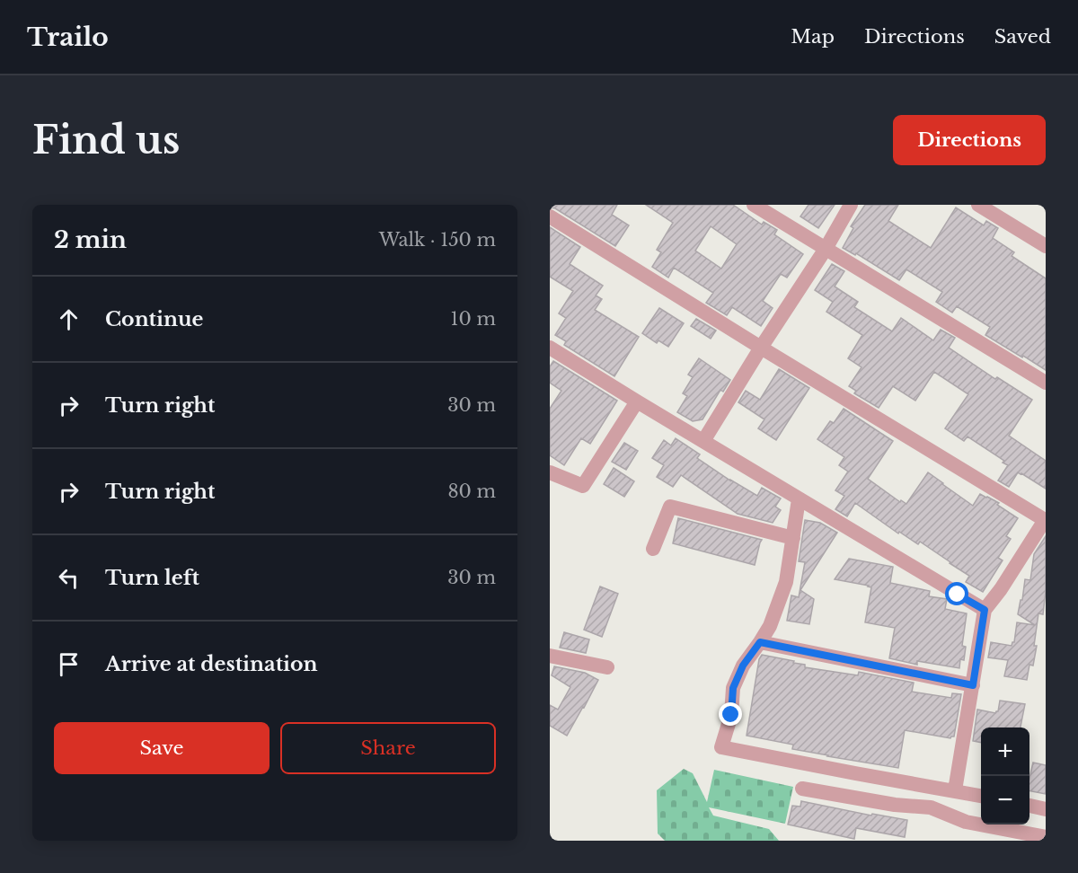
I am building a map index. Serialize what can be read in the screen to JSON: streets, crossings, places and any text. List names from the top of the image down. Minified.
{"page":{"header":"Trailo","nav":["Map","Directions","Saved"],"buttons":["Directions",["Save","Share"]],"title":"Find us","heading":["2 min","Walk · 150 m"],"list":[["Continue","10 m"],["Turn right","30 m"],["Turn right","80 m"],["Turn left","30 m"],"Arrive at destination"],"map_buttons":["+","−"]}}
